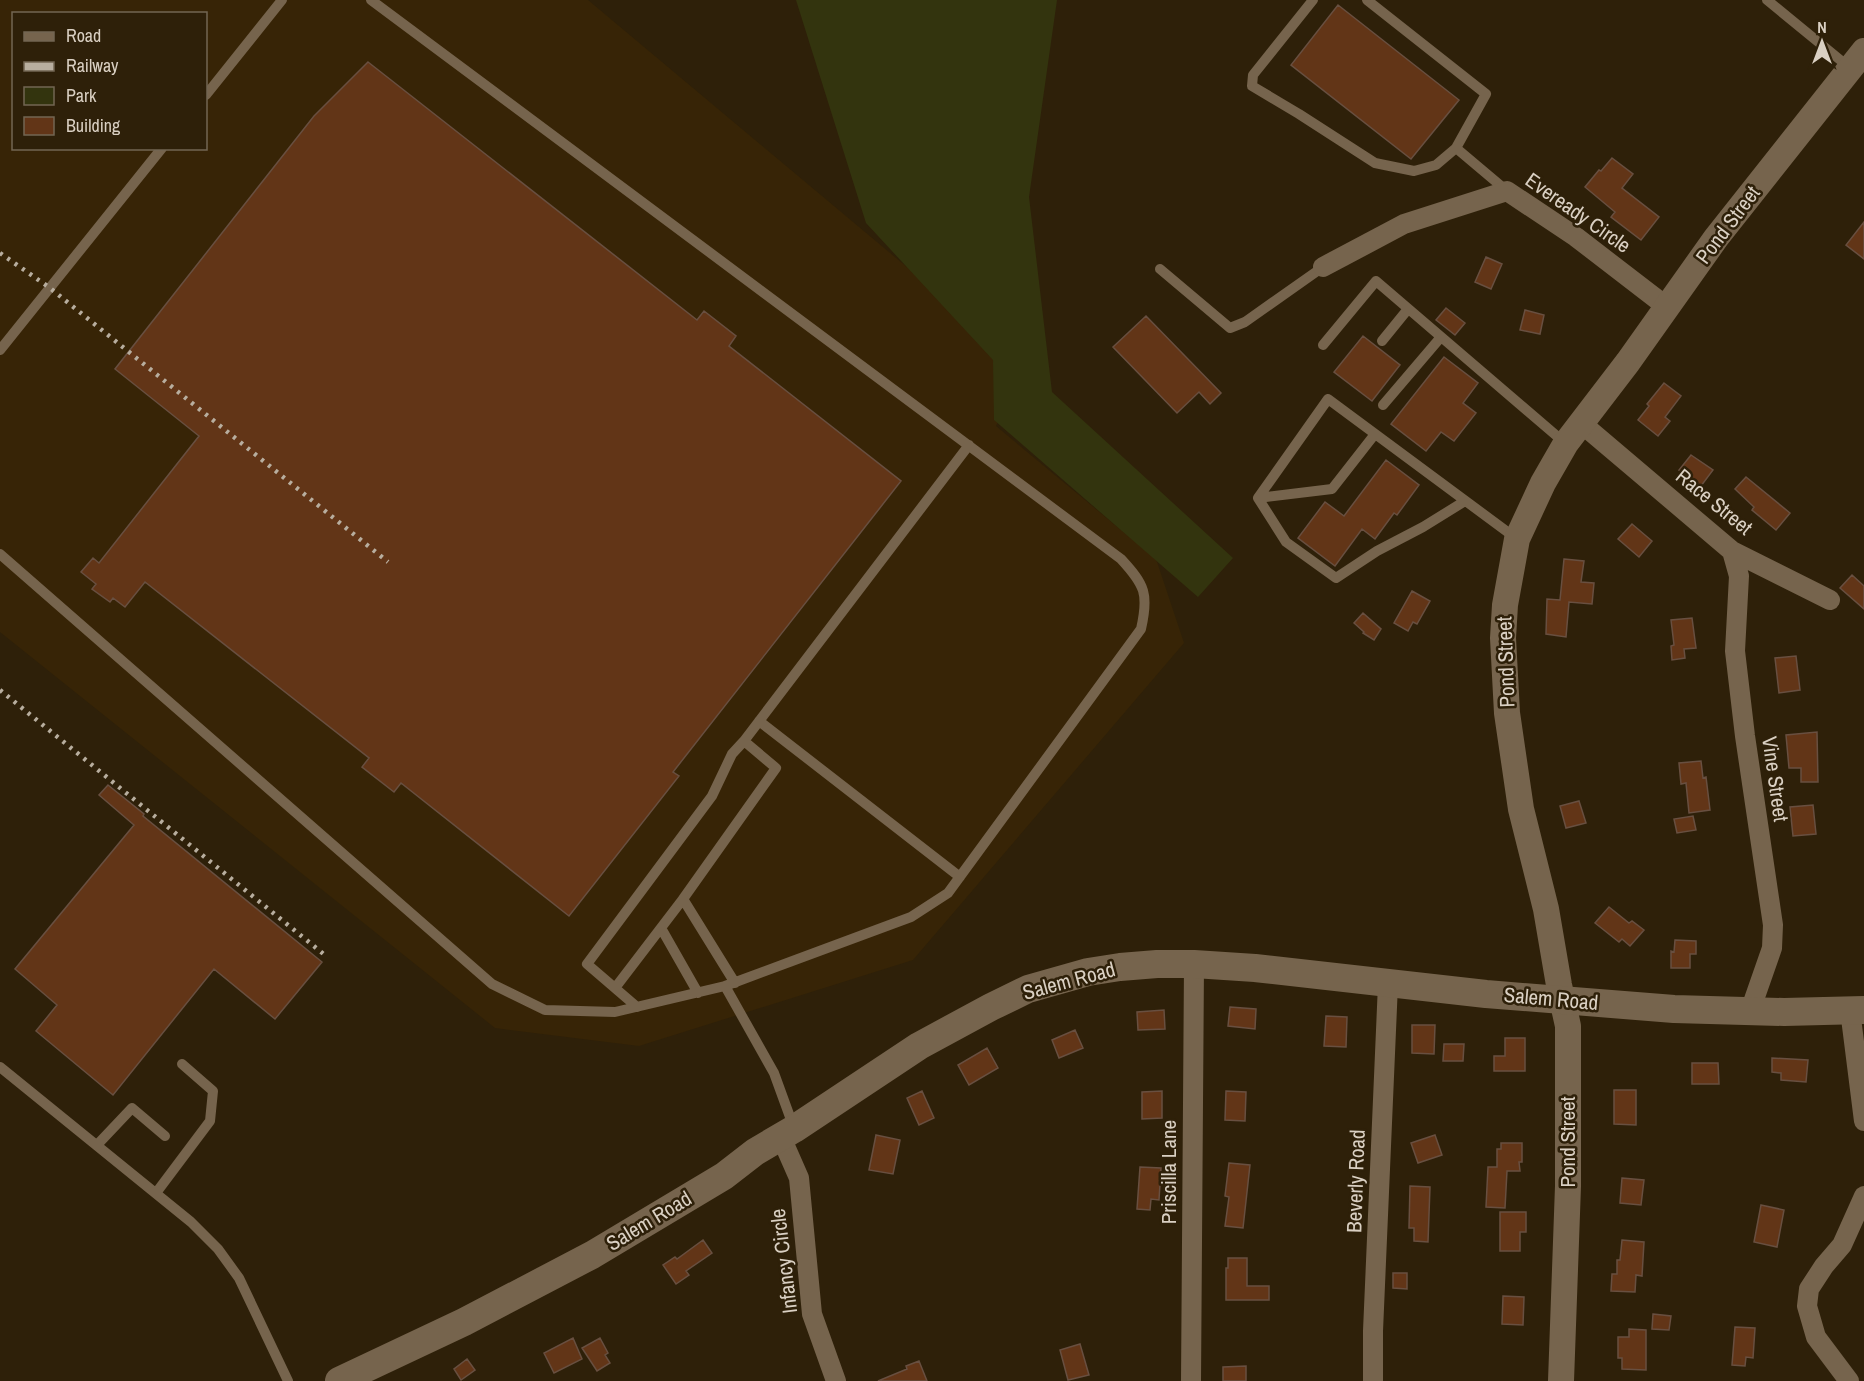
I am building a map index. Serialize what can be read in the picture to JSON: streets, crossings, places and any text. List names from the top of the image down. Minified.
{"streets":{"main road":["Salem Road"],"street":["Eveready Circle","Pond Street","Race Street","Vine Street","Priscilla Lane","Beverly Road","Infancy Circle"]},"crossings":[["Eveready Circle","Pond Street"],["Pond Street","Race Street"],["Pond Street","Salem Road"],["Race Street","Vine Street"],["Vine Street","Salem Road"],["Salem Road","Priscilla Lane"],["Salem Road","Beverly Road"],["Salem Road","Infancy Circle"]],"legend":["Road","Railway","Park","Building"],"north":"top"}
